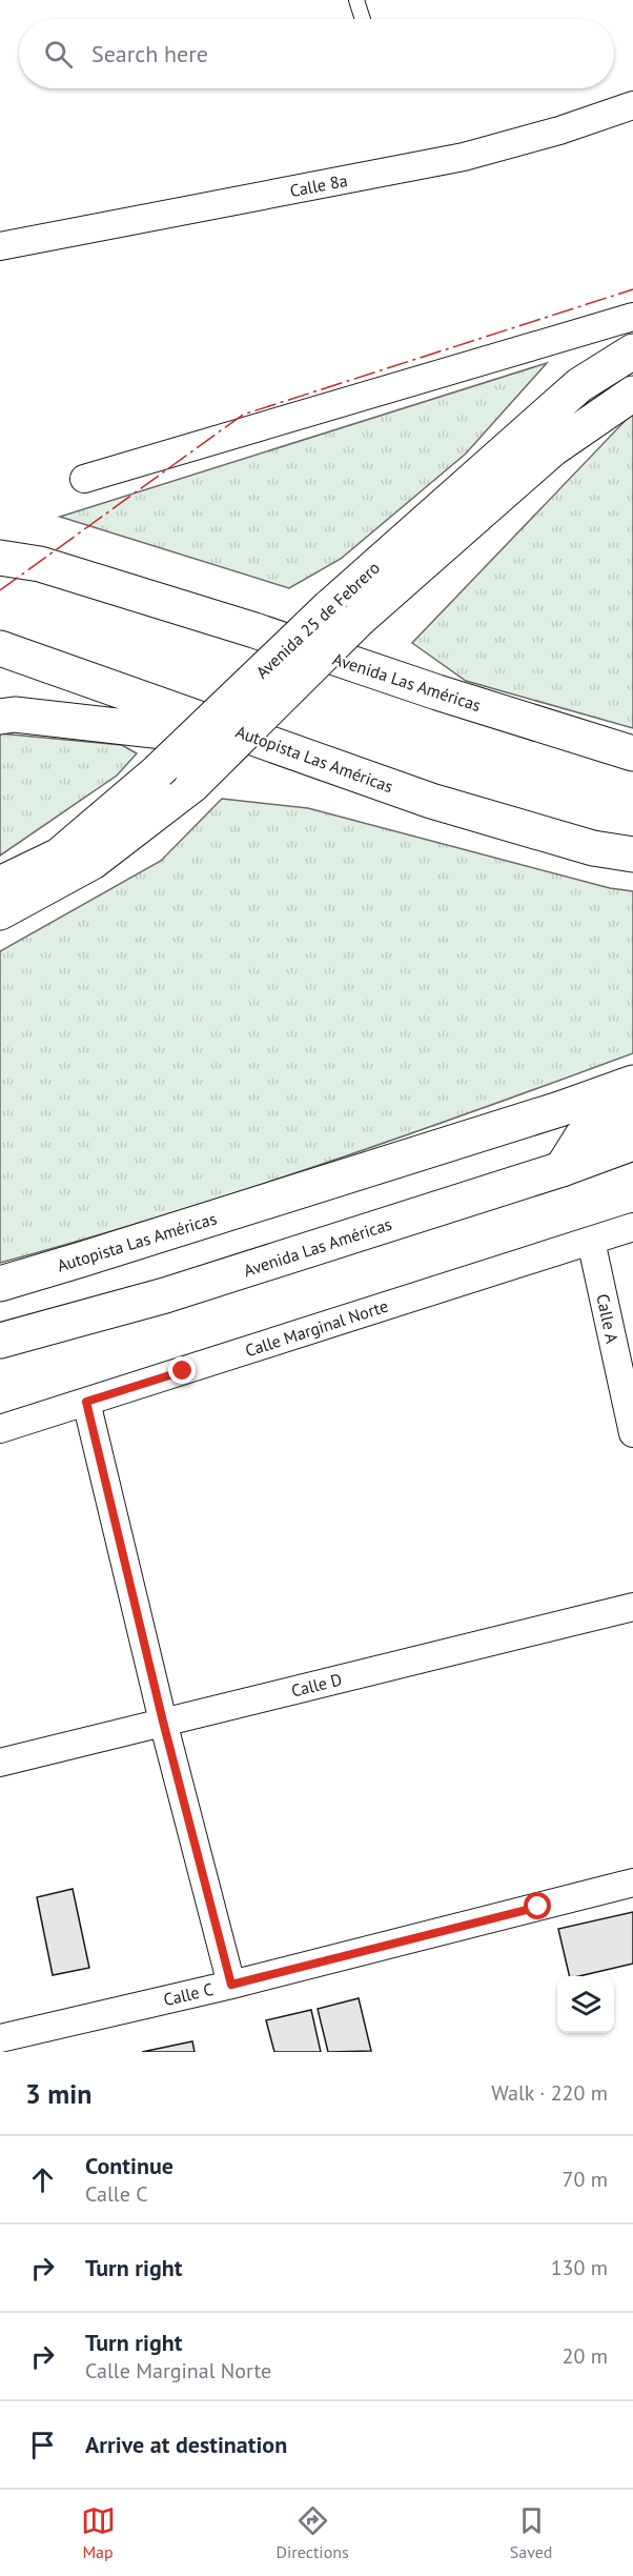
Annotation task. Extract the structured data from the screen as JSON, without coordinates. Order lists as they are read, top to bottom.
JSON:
{
  "streets": {
    "main road": ["Avenida 25 de Febrero", "Avenida Las Américas", "Autopista Las Américas"],
    "street": [
      "Calle 8a",
      "Calle A",
      "Calle Marginal Norte",
      "Calle D",
      "Calle C"
    ]
  },
  "crossings": [
    ["Calle A", "Calle Marginal Norte"]
  ],
  "page": {
    "search": "Search here",
    "heading": ["3 min", "Walk · 220 m"],
    "list": [
      ["Continue", "Calle C", "70 m"],
      ["Turn right", "130 m"],
      ["Turn right", "Calle Marginal Norte", "20 m"],
      "Arrive at destination"
    ],
    "nav": ["Map", "Directions", "Saved"]
  }
}
